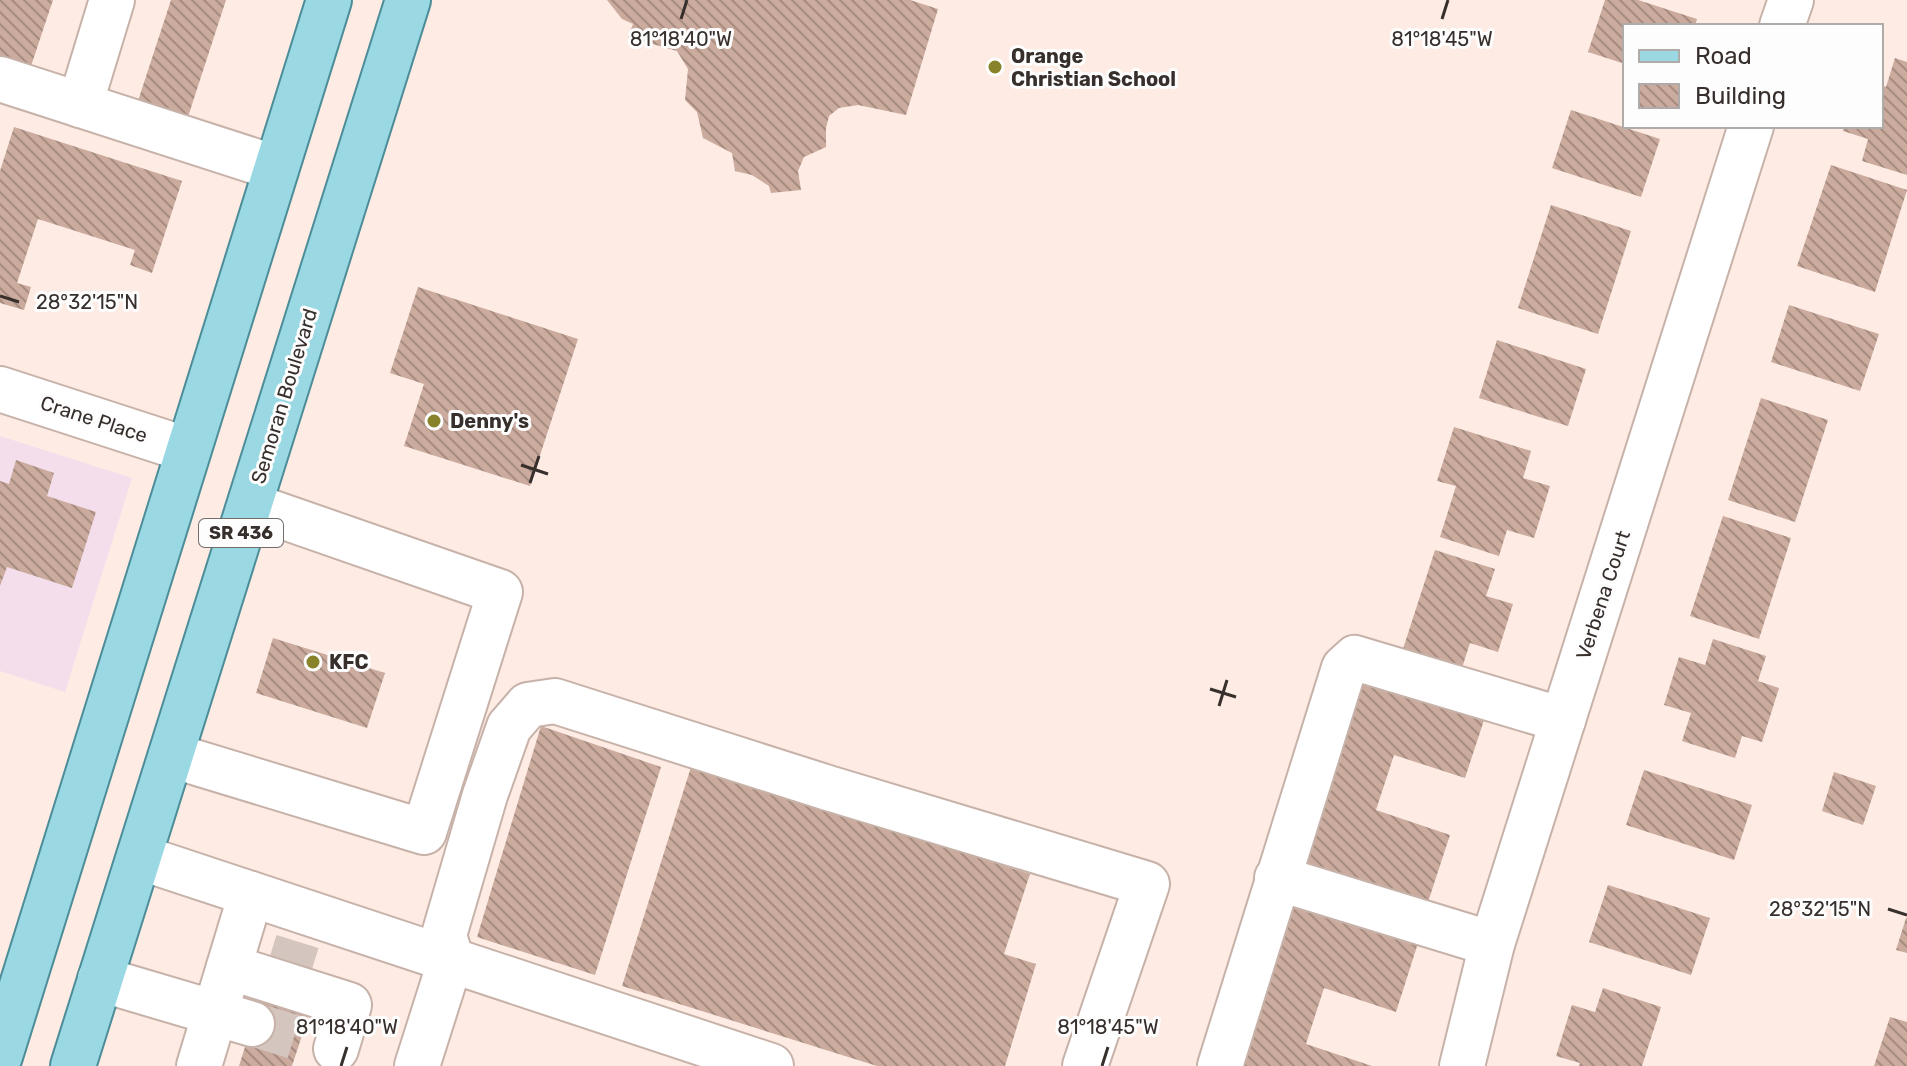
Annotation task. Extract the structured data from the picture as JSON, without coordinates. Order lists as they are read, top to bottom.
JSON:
{
  "streets": {
    "main road": ["Semoran Boulevard", "SR 436"],
    "street": ["Crane Place", "Verbena Court"]
  },
  "places": ["Orange Christian School", "Denny's", "KFC"],
  "legend": ["Road", "Building"],
  "coordinates": ["81°18'40\"W", "81°18'45\"W", "28°32'15\"N"]
}
